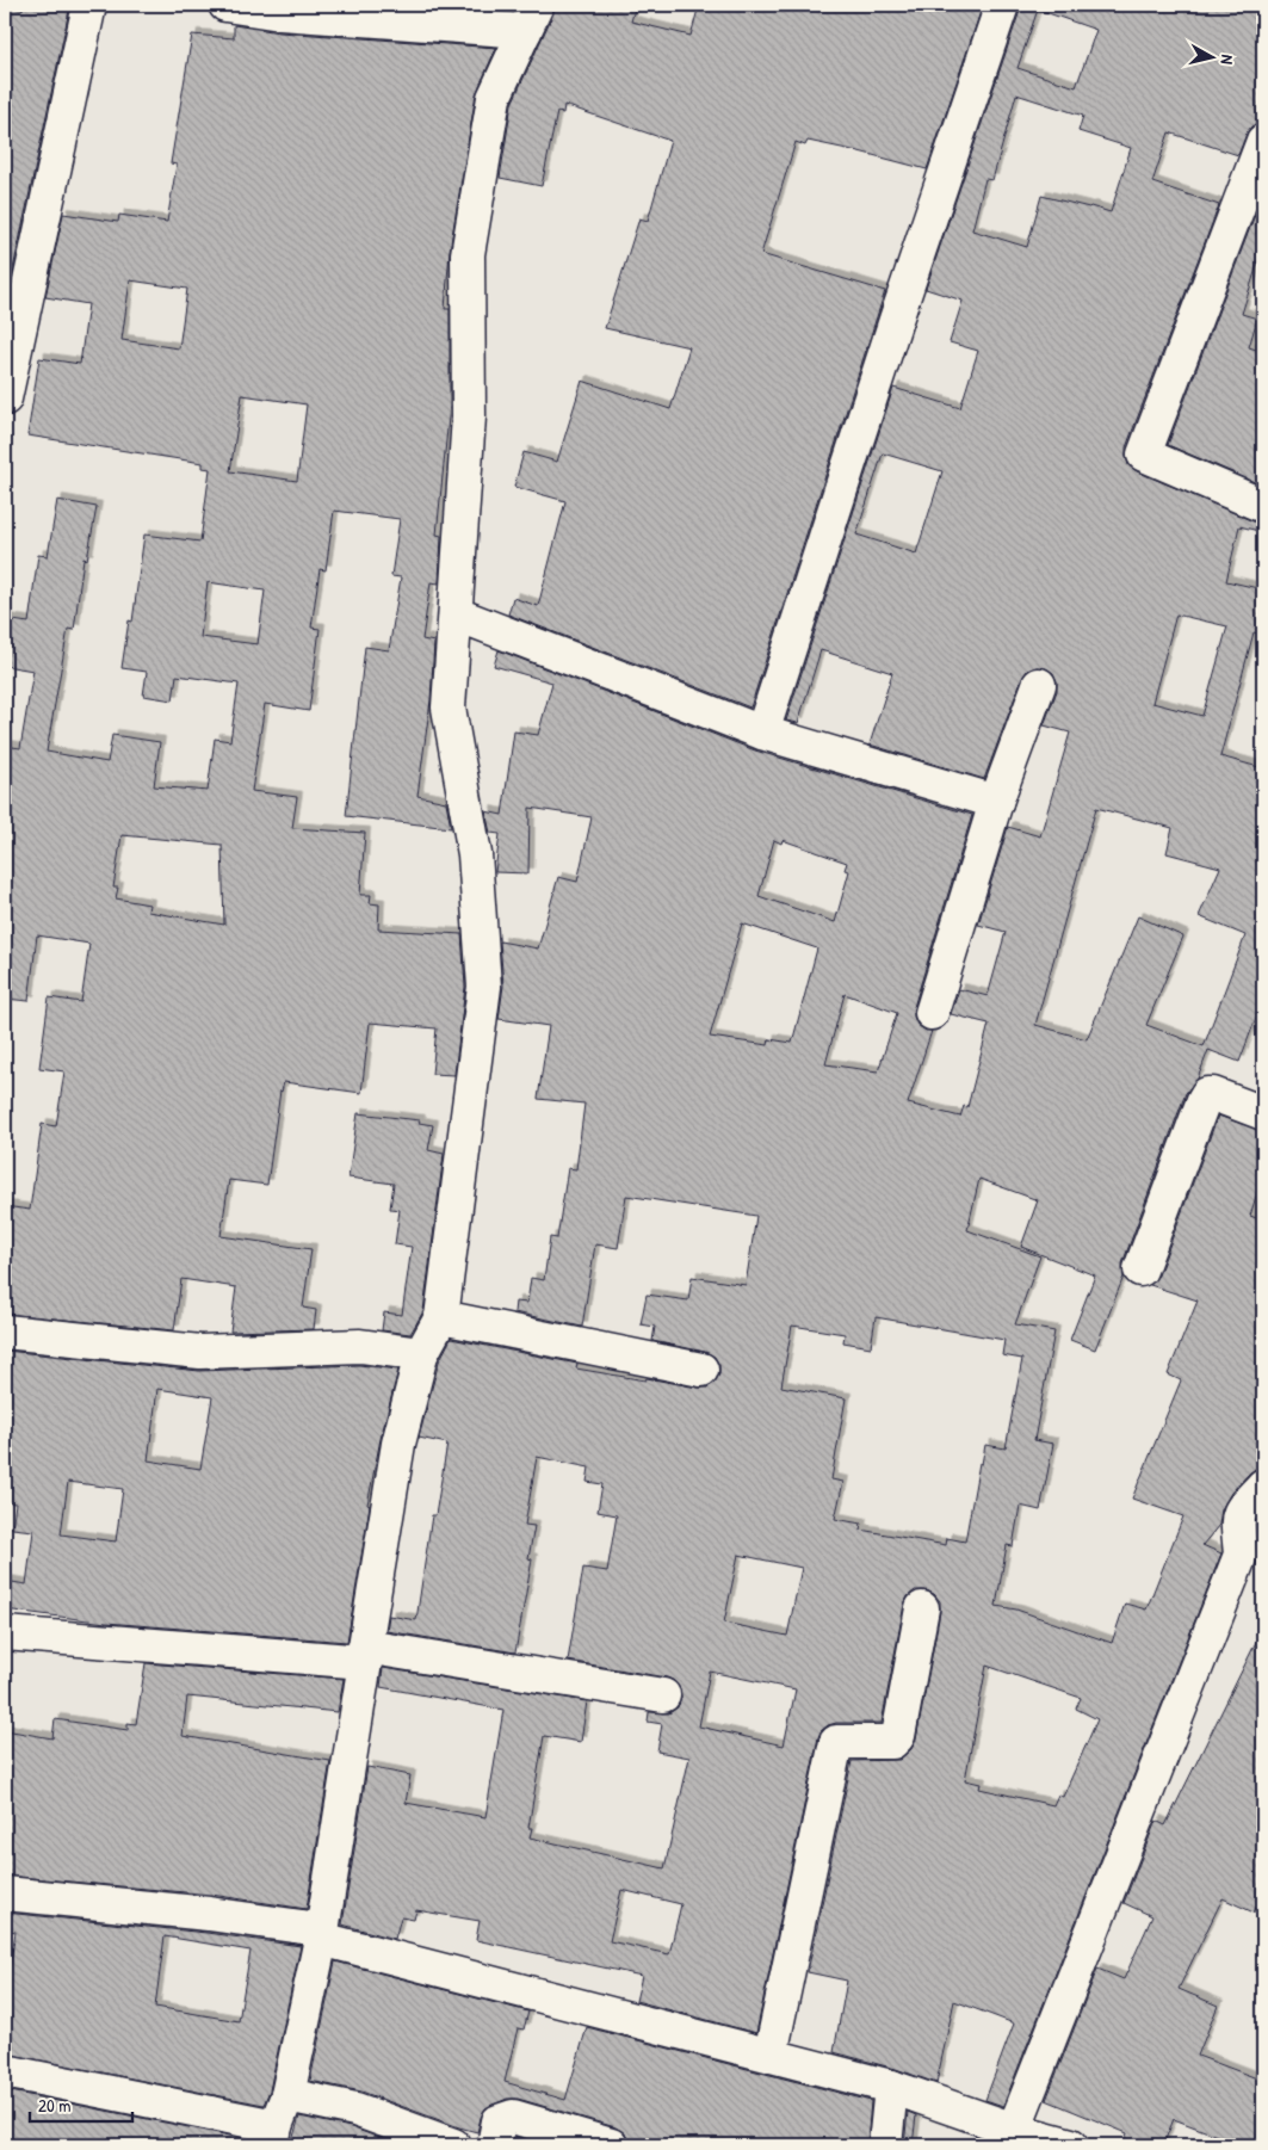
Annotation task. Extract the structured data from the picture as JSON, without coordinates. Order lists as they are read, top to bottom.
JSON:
{
  "scale_bar": "20 m",
  "north": "right"
}
